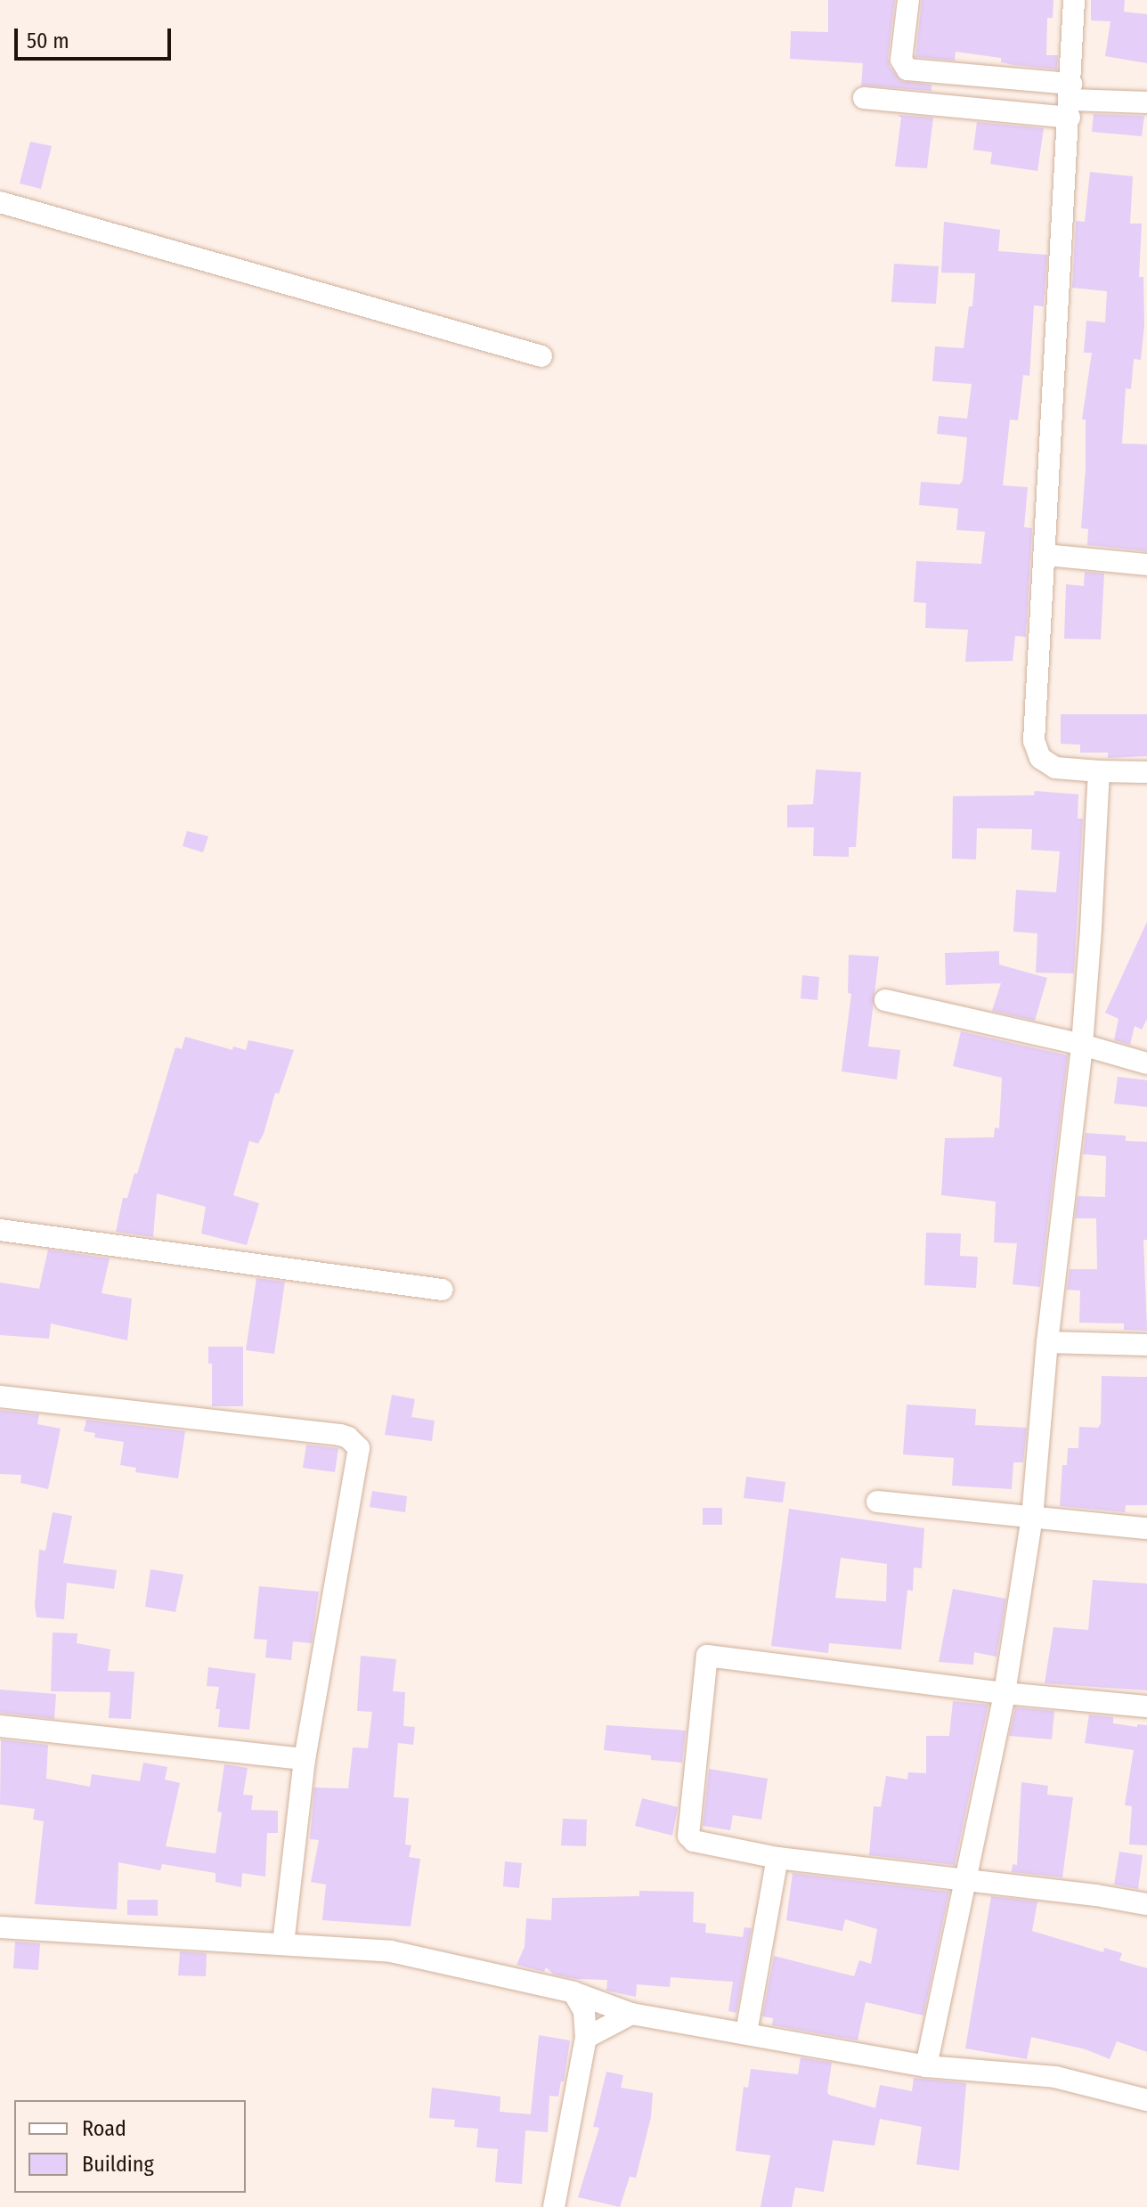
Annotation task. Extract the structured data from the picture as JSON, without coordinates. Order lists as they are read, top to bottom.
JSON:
{
  "legend": ["Road", "Building"],
  "scale_bar": "50 m"
}
